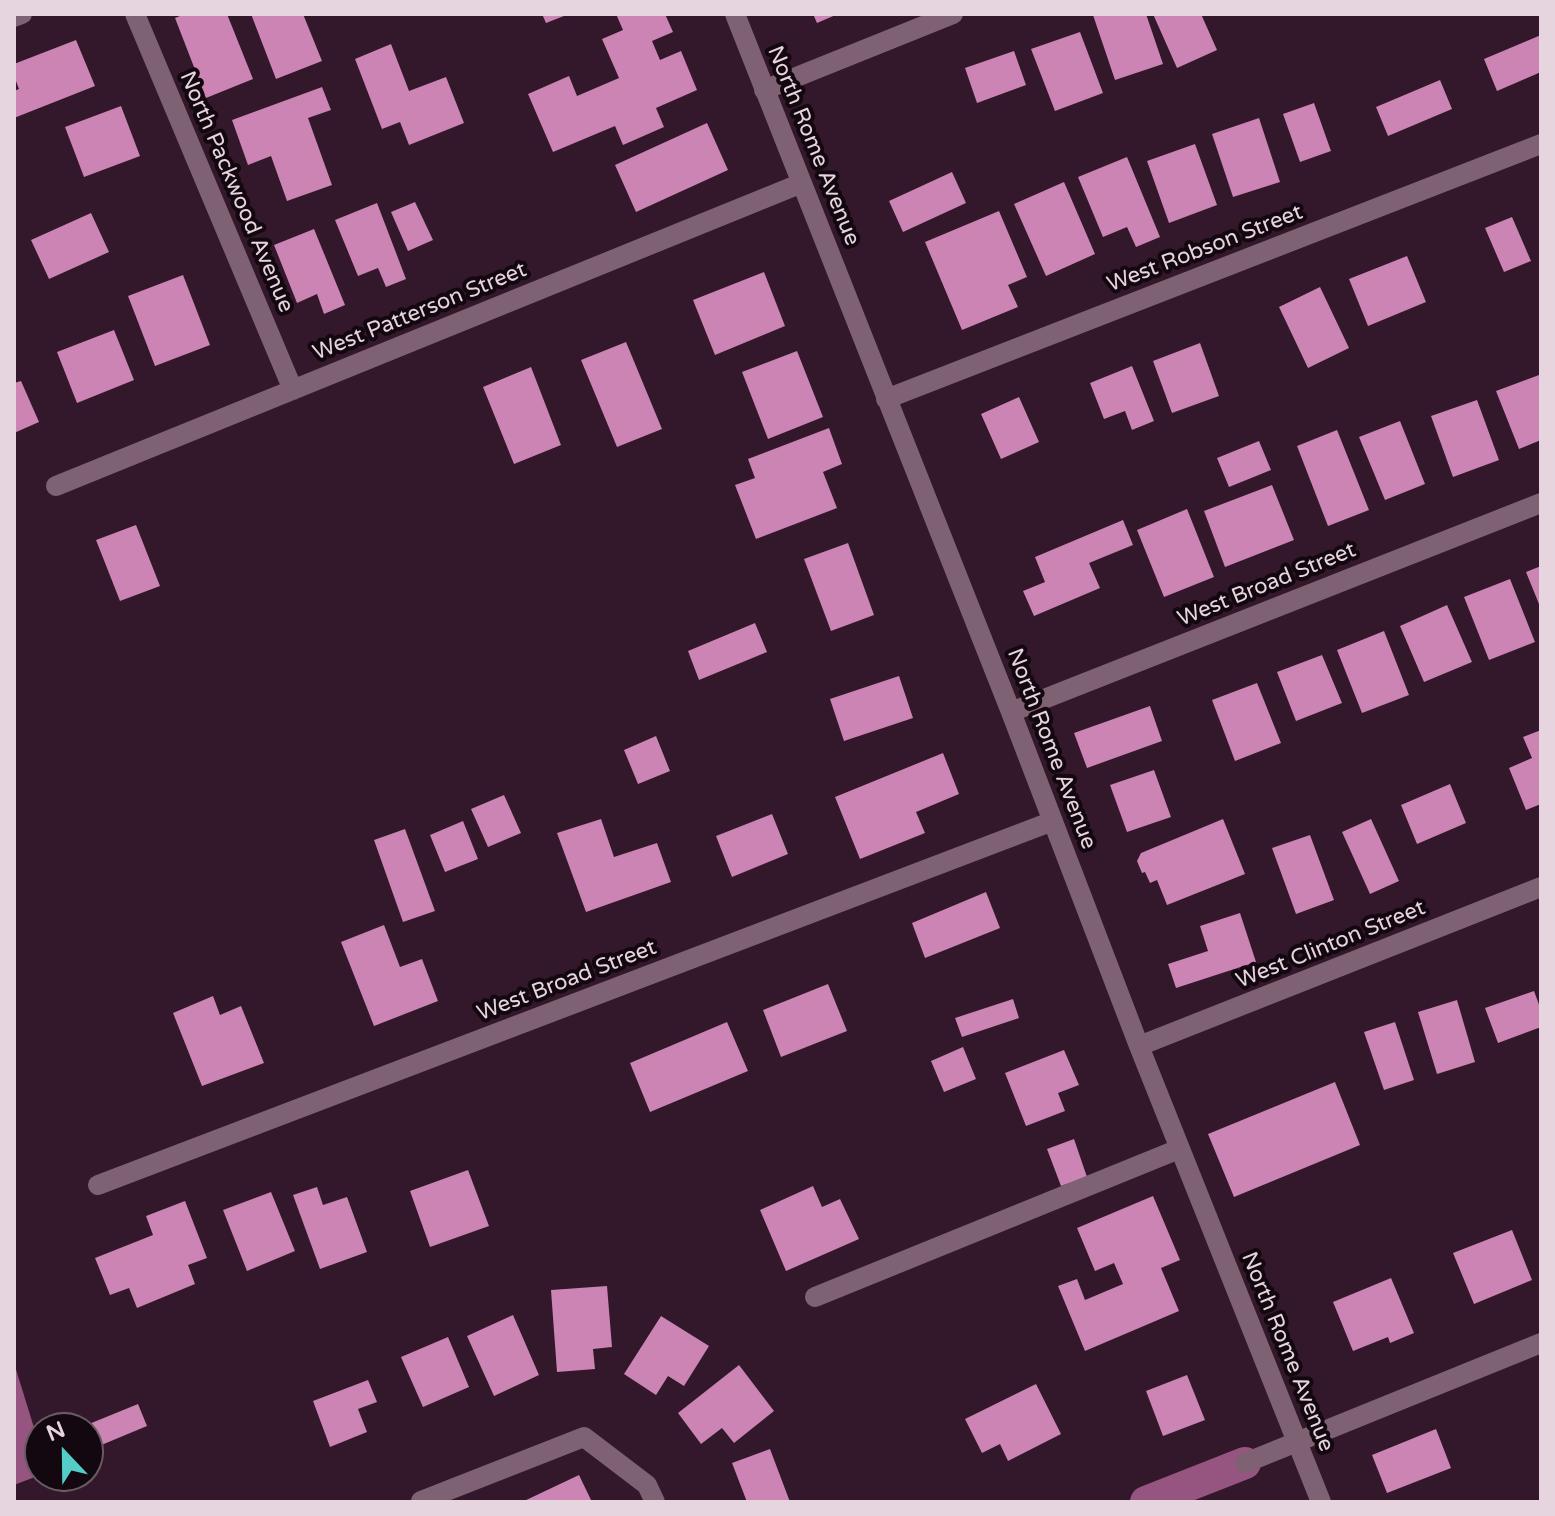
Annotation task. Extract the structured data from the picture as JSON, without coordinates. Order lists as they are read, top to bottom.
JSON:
{
  "streets": {
    "street": [
      "North Rome Avenue",
      "North Packwood Avenue",
      "West Robson Street",
      "West Patterson Street",
      "West Broad Street",
      "West Clinton Street"
    ]
  },
  "crossings": [
    ["North Rome Avenue", "West Robson Street"],
    ["North Rome Avenue", "West Patterson Street"],
    ["North Rome Avenue", "West Broad Street"],
    ["North Rome Avenue", "West Clinton Street"],
    ["North Packwood Avenue", "West Patterson Street"]
  ],
  "north": "top"
}
